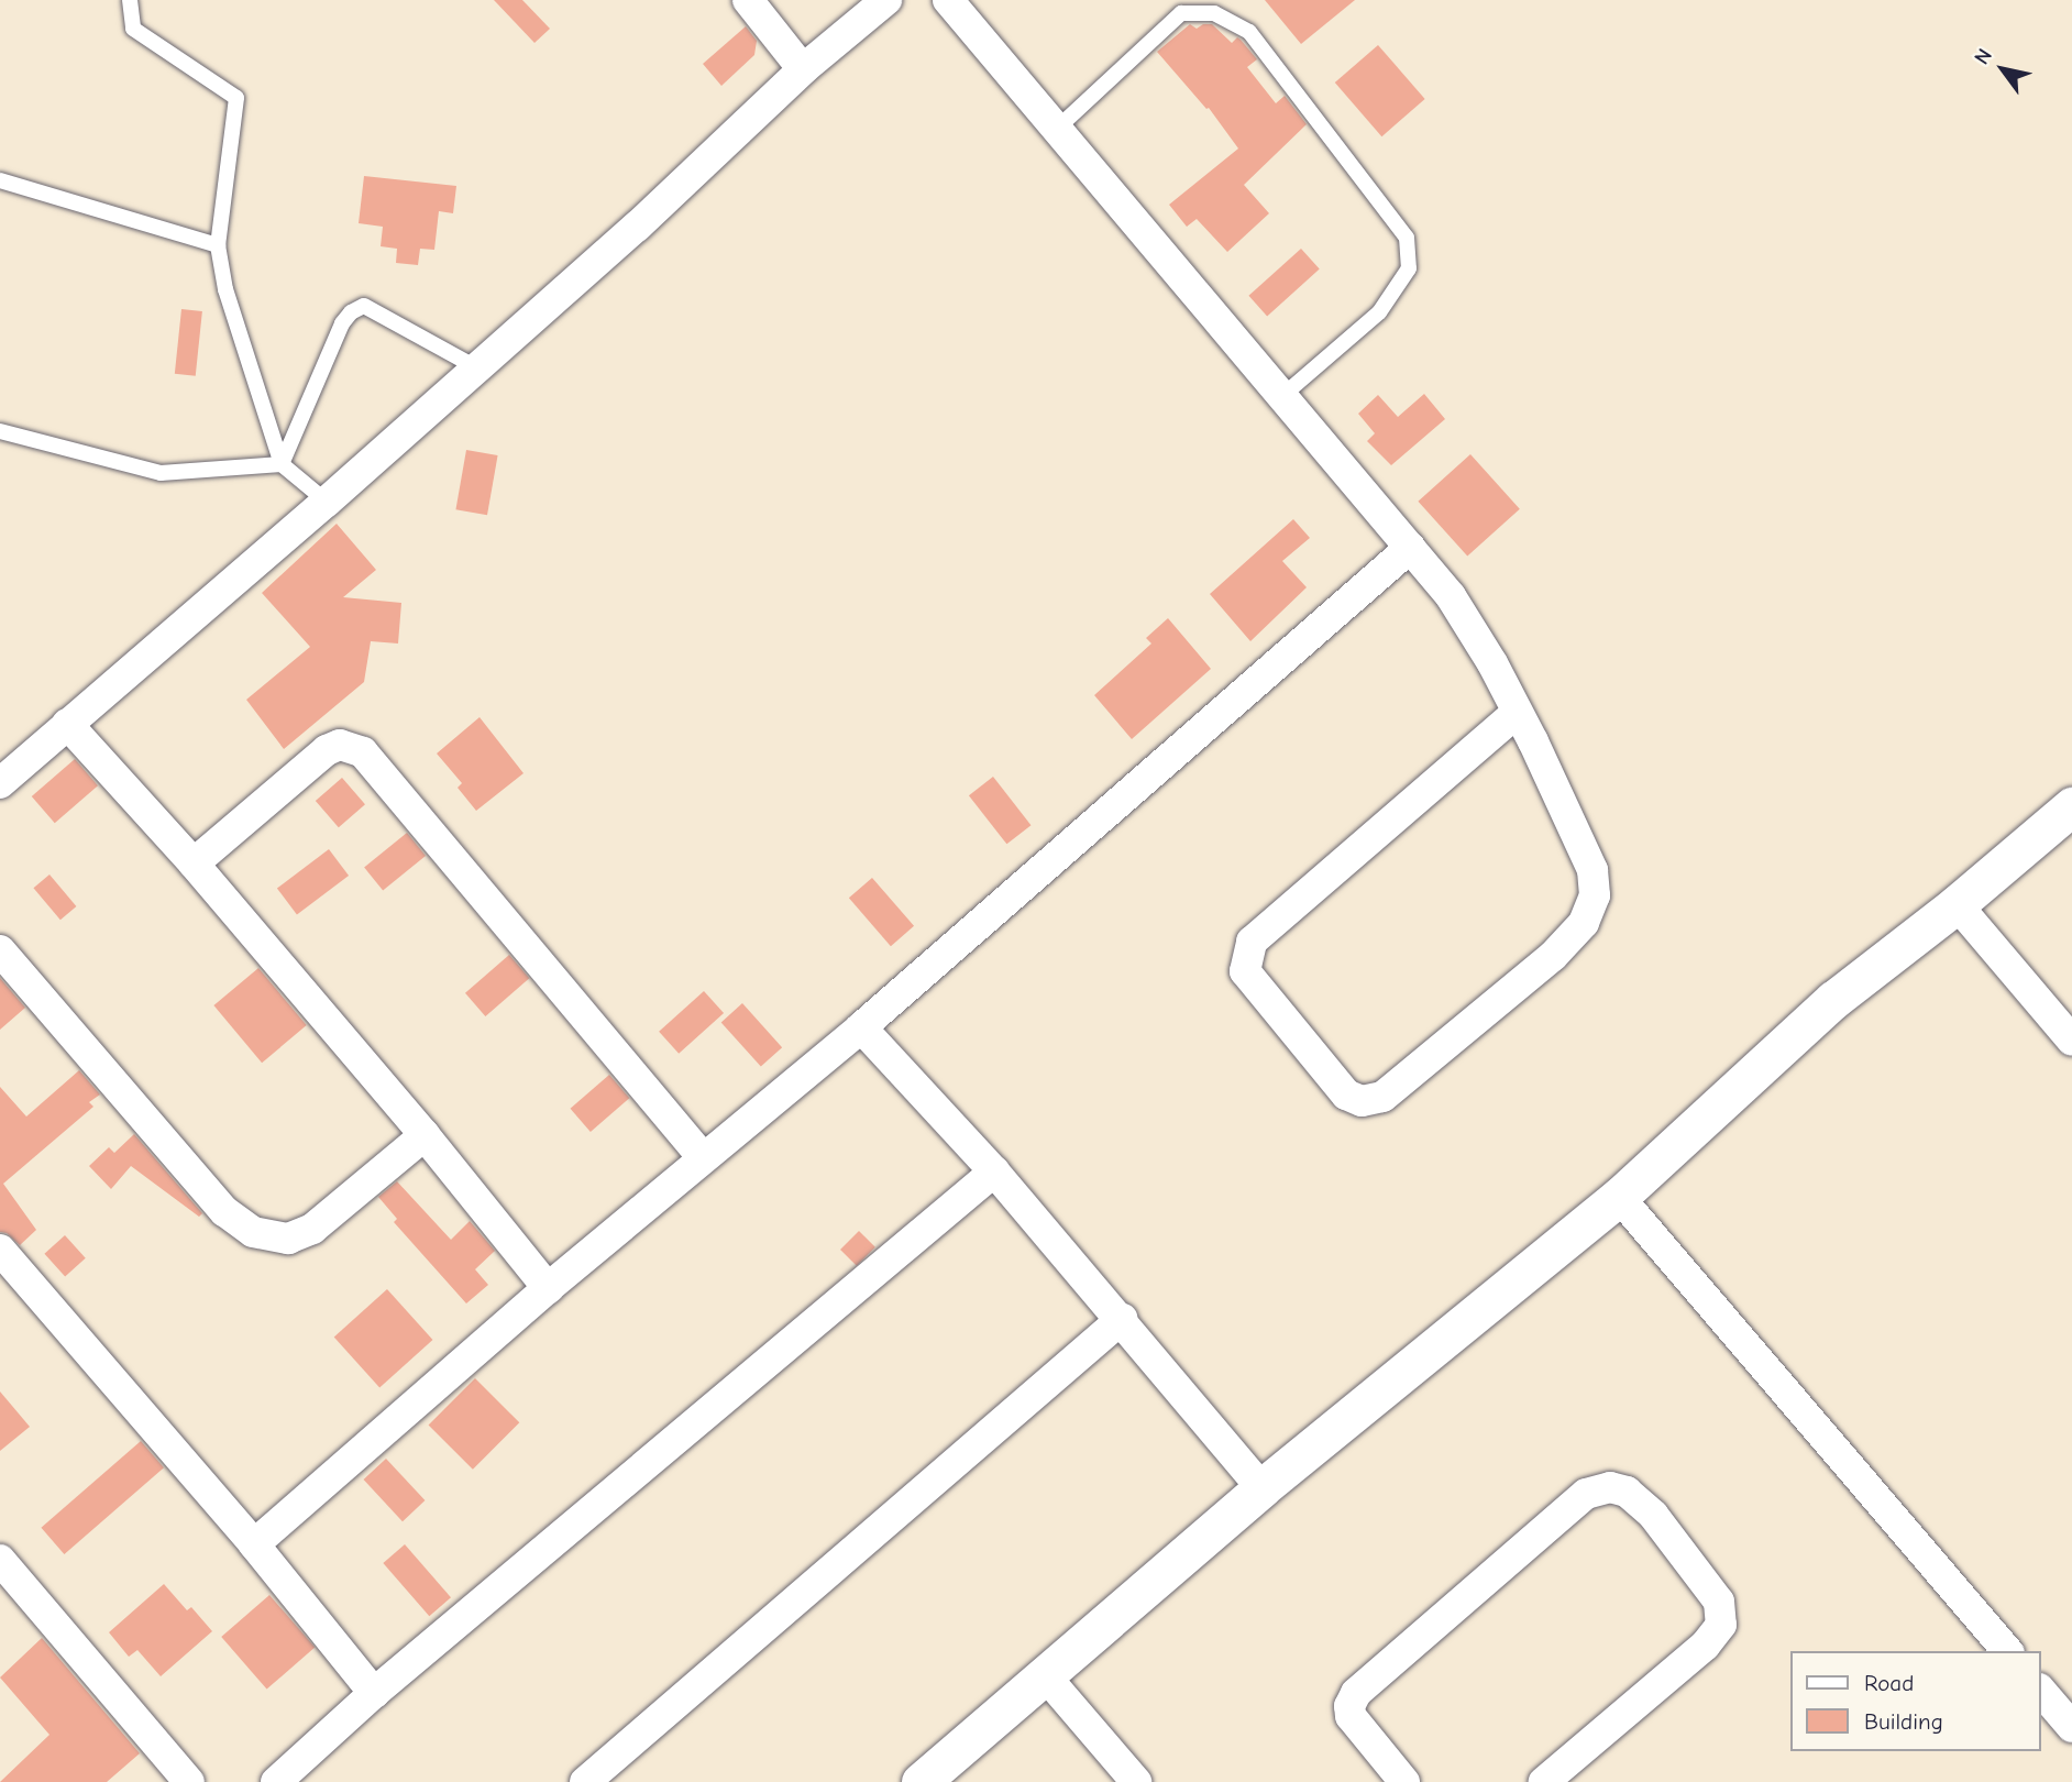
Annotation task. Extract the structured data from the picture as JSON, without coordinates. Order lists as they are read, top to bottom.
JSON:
{
  "legend": ["Road", "Building"],
  "north": "top left"
}
